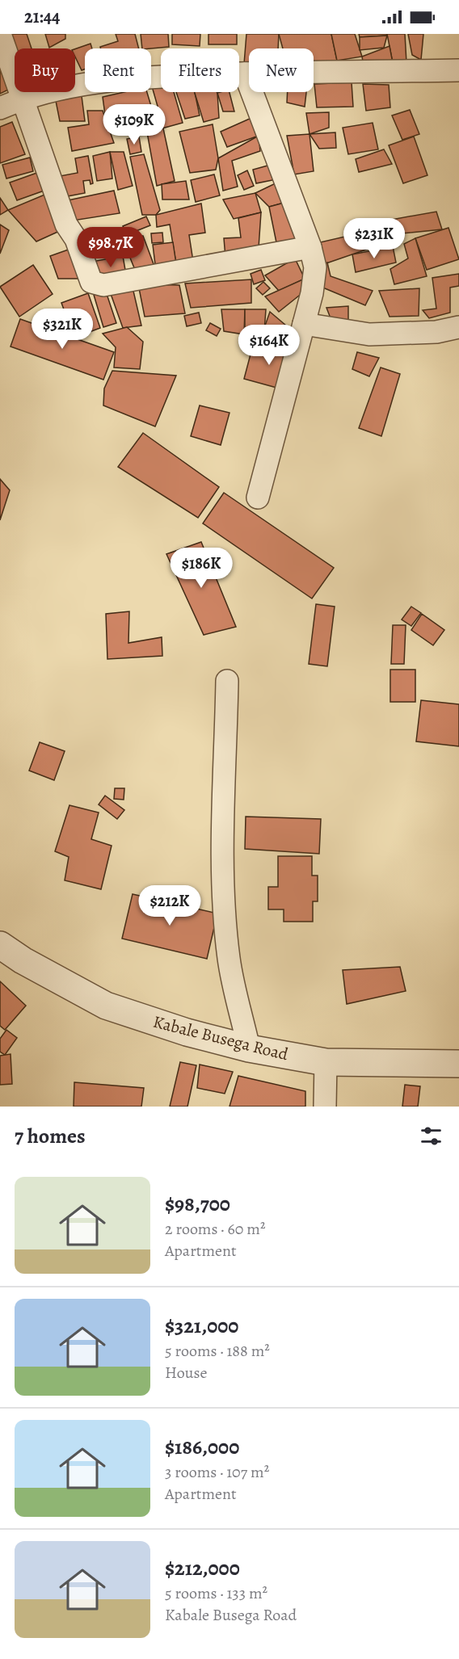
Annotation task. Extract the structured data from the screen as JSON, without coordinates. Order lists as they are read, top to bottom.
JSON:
{
  "streets": {
    "street": ["Kabale Busega Road"]
  },
  "page": {
    "status": "21:44",
    "chip": [
      "Buy",
      "Rent",
      "Filters",
      "New"
    ],
    "price": [
      "$109K",
      "$231K",
      "$98.7K",
      "$321K",
      "$164K",
      "$186K",
      "$212K"
    ],
    "heading": "7 homes",
    "list": [
      {
        "name": "$98,700",
        "note": "2 rooms · 60 m² · Apartment"
      },
      {
        "name": "$321,000",
        "note": "5 rooms · 188 m² · House"
      },
      {
        "name": "$186,000",
        "note": "3 rooms · 107 m² · Apartment"
      },
      {
        "name": "$212,000",
        "note": "5 rooms · 133 m² · Kabale Busega Road"
      }
    ]
  }
}
